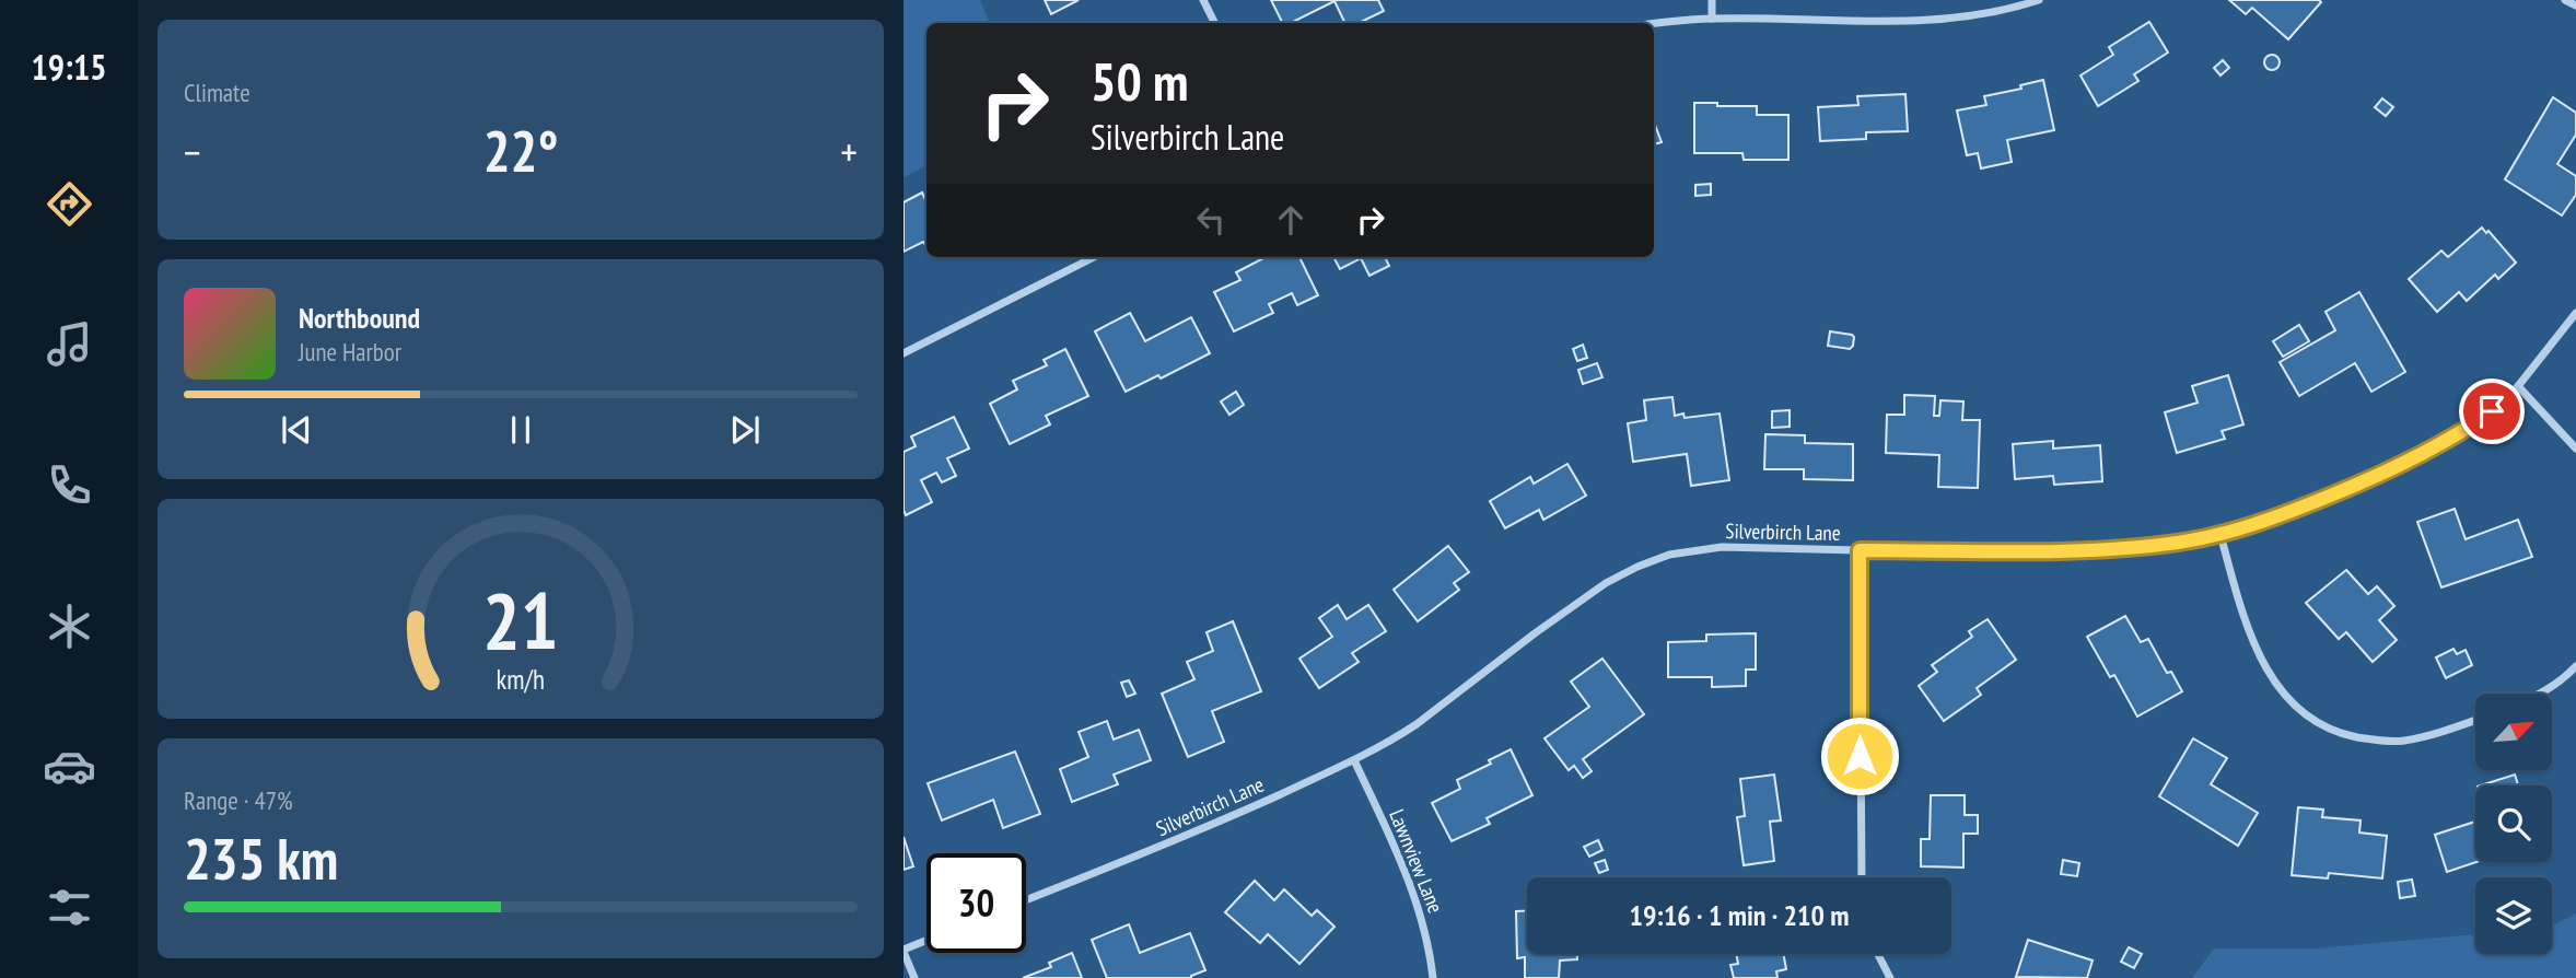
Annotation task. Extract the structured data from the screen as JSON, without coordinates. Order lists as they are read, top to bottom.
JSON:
{
  "streets": {
    "street": ["Silverbirch Lane", "Lawnview Lane"]
  },
  "crossings": [
    ["Silverbirch Lane", "Lawnview Lane"]
  ],
  "north": "top right",
  "page": {
    "tabs": "19:15",
    "tile": [
      "Climate",
      ["Range · 47%", "235 km"]
    ],
    "turn": ["50 m", "Silverbirch Lane"],
    "heat": ["−", "22°", "+"],
    "song": ["Northbound", "June Harbor"],
    "limit": "30",
    "trip": "19:16 · 1 min · 210 m",
    "gauge": ["21", "km/h"]
  }
}
